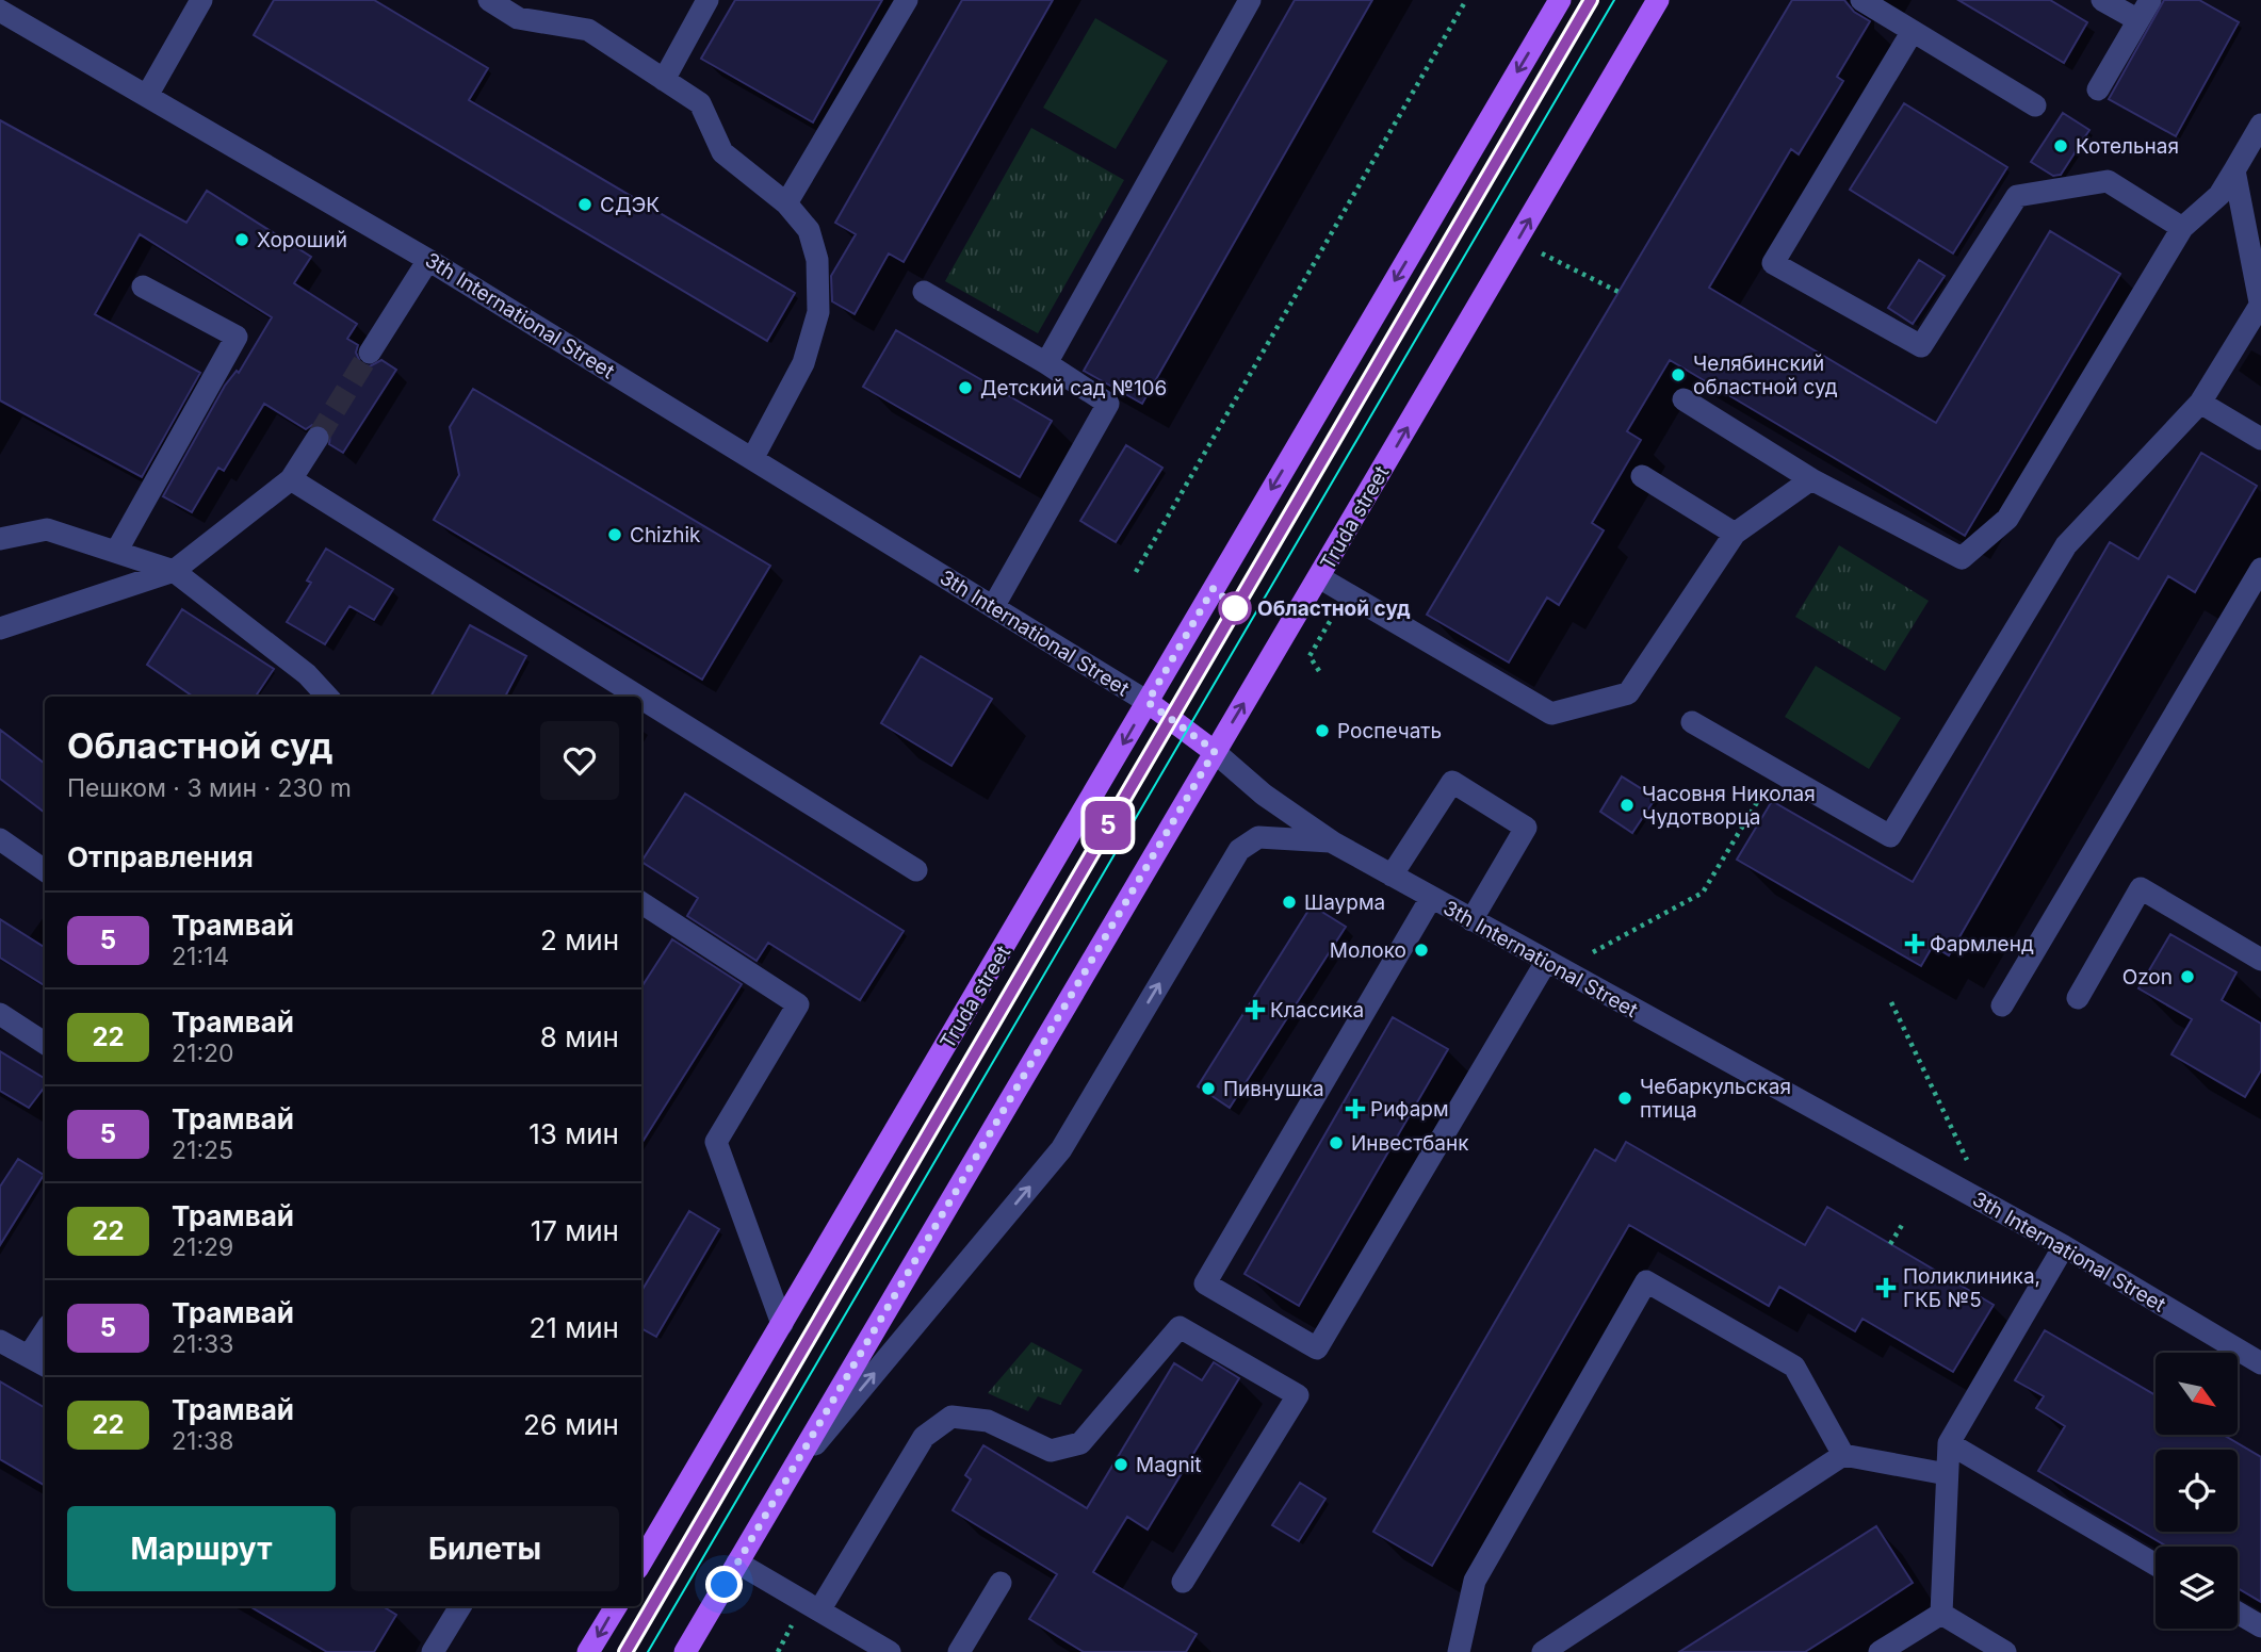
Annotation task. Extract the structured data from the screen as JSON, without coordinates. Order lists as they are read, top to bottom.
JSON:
{
  "streets": {
    "main road": ["3th International Street", "Truda street"]
  },
  "crossings": [
    ["3th International Street", "Truda street"]
  ],
  "places": {
    "other": [
      "Котельная",
      "СДЭК",
      "Хороший",
      "Челябинский областной суд",
      "Детский сад №106",
      "Chizhik",
      "Областной суд",
      "Роспечать",
      "Часовня Николая Чудотворца",
      "Шаурма",
      "Молоко",
      "Ozon",
      "Пивнушка",
      "Чебаркульская птица",
      "Инвестбанк",
      "Magnit"
    ],
    "health": [
      "Фармленд",
      "Классика",
      "Рифарм",
      "Поликлиника, ГКБ №5"
    ]
  },
  "lines": ["tram line 5"],
  "north": "bottom right",
  "page": {
    "on_map": "5",
    "heading": [
      ["Областной суд", "Пешком · 3 мин · 230 m"],
      "Отправления"
    ],
    "list": [
      {
        "mark": "5",
        "name": "Трамвай",
        "note": "21:14",
        "value": "2 мин"
      },
      {
        "mark": "22",
        "name": "Трамвай",
        "note": "21:20",
        "value": "8 мин"
      },
      {
        "mark": "5",
        "name": "Трамвай",
        "note": "21:25",
        "value": "13 мин"
      },
      {
        "mark": "22",
        "name": "Трамвай",
        "note": "21:29",
        "value": "17 мин"
      },
      {
        "mark": "5",
        "name": "Трамвай",
        "note": "21:33",
        "value": "21 мин"
      },
      {
        "mark": "22",
        "name": "Трамвай",
        "note": "21:38",
        "value": "26 мин"
      }
    ],
    "buttons": ["Маршрут", "Билеты"]
  }
}
